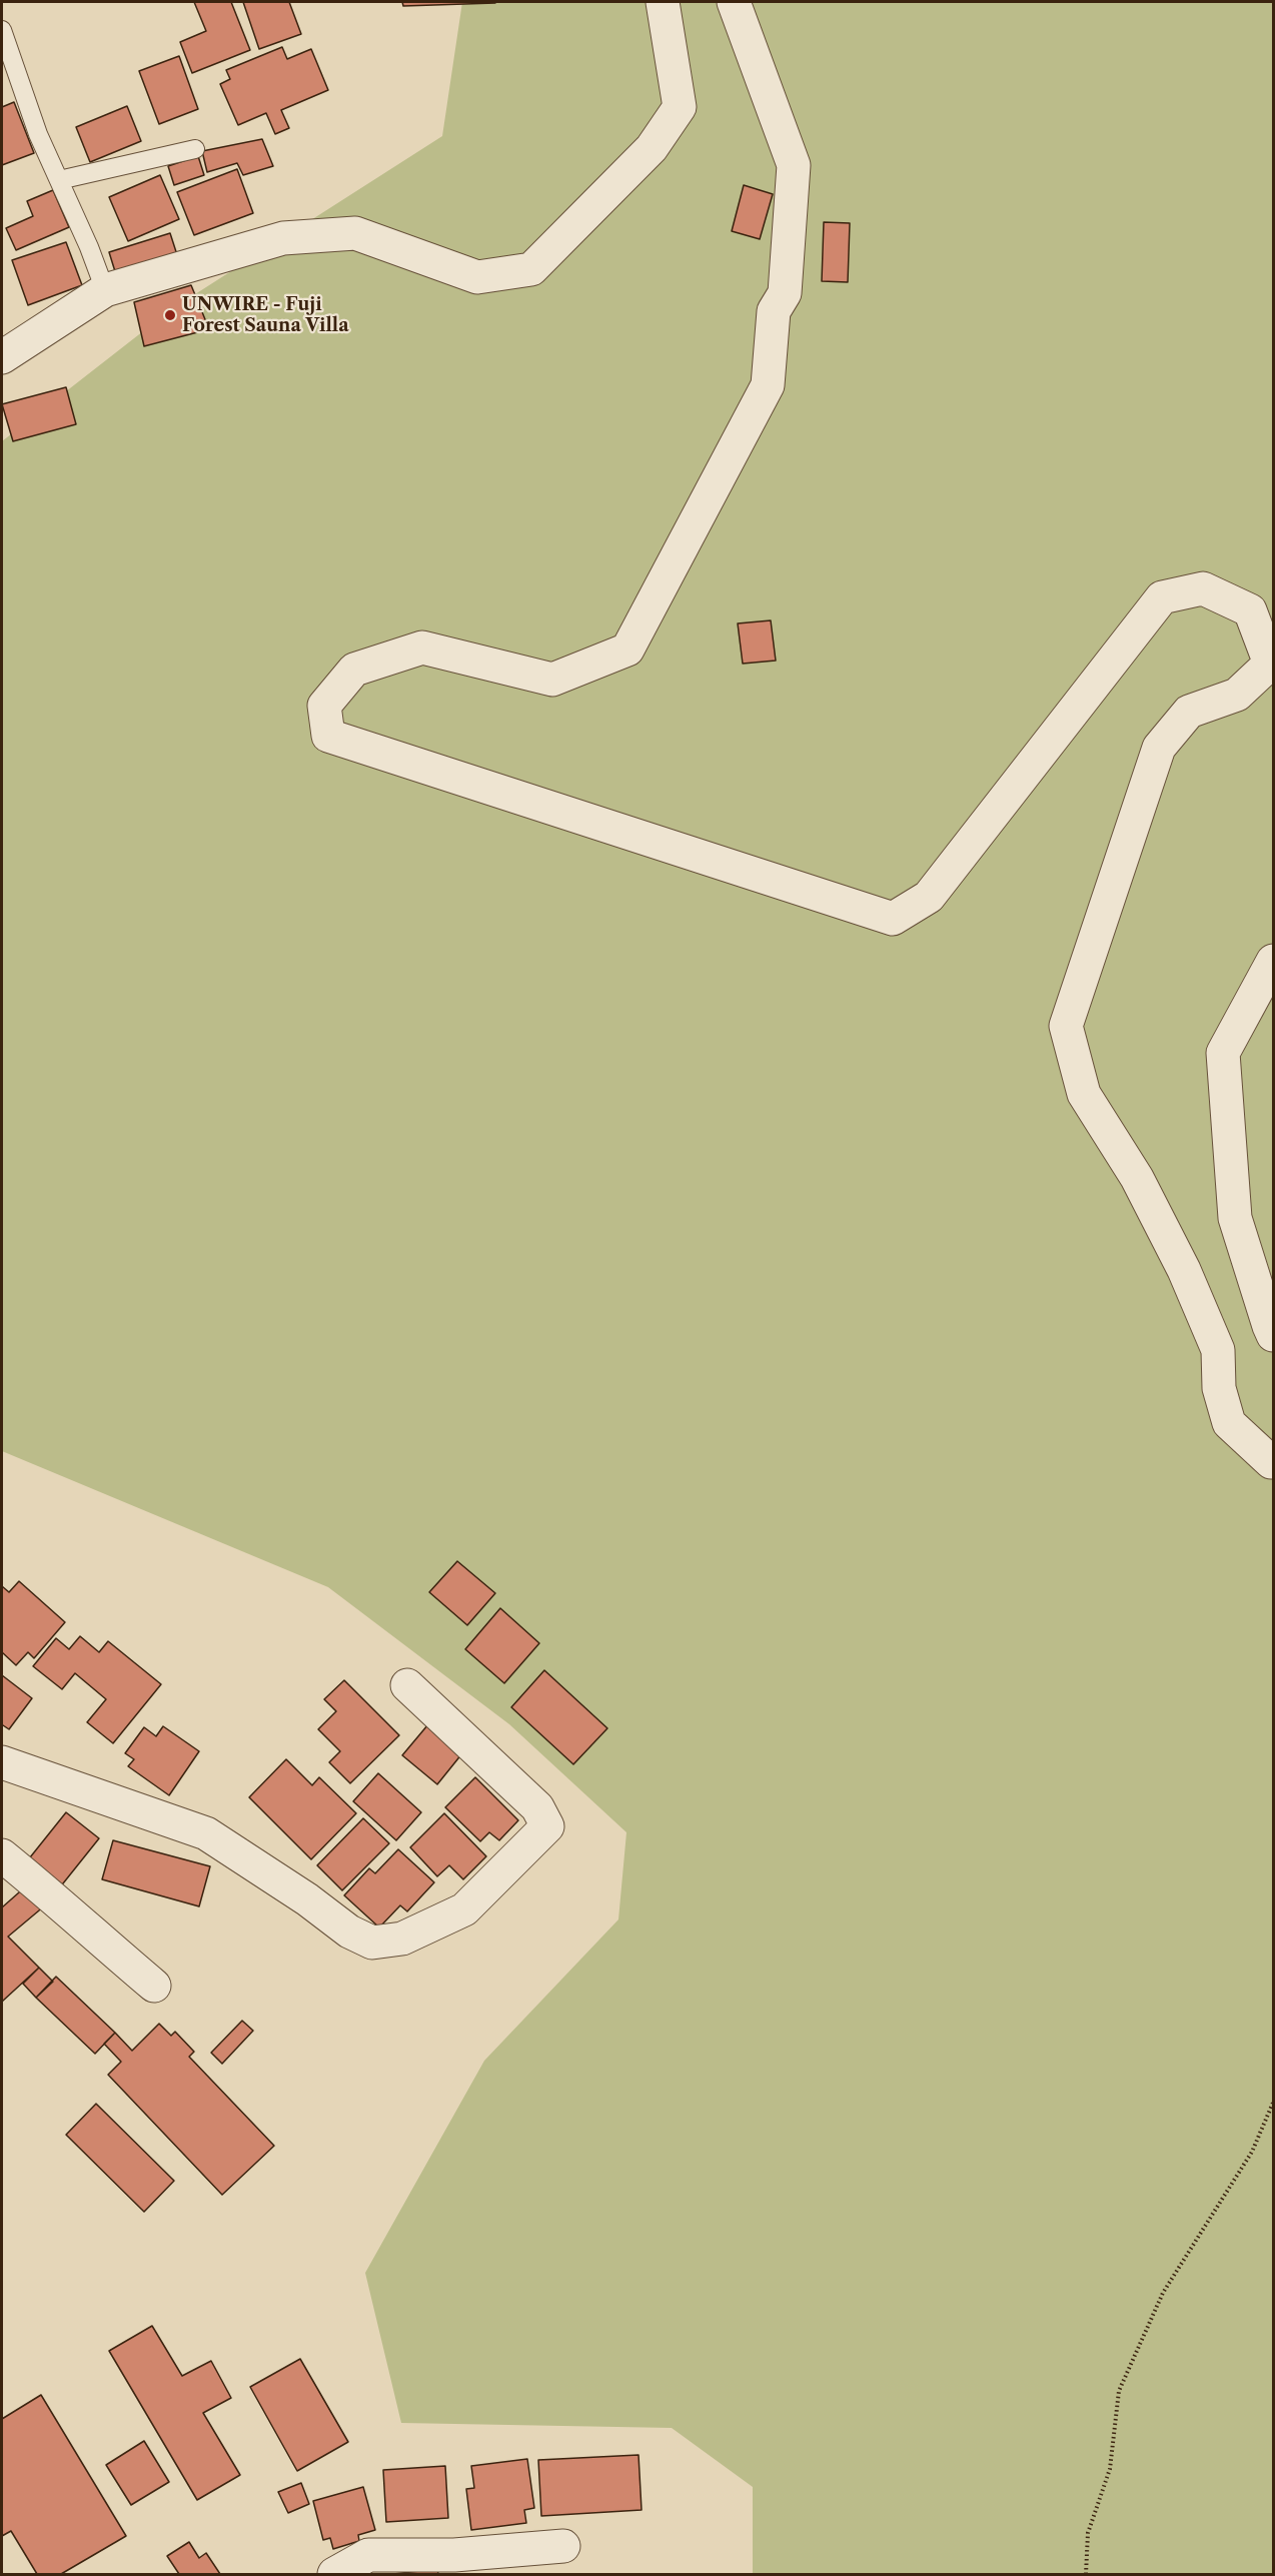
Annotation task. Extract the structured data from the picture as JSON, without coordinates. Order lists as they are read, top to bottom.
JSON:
{
  "places": ["UNWIRE - Fuji Forest Sauna Villa"]
}
